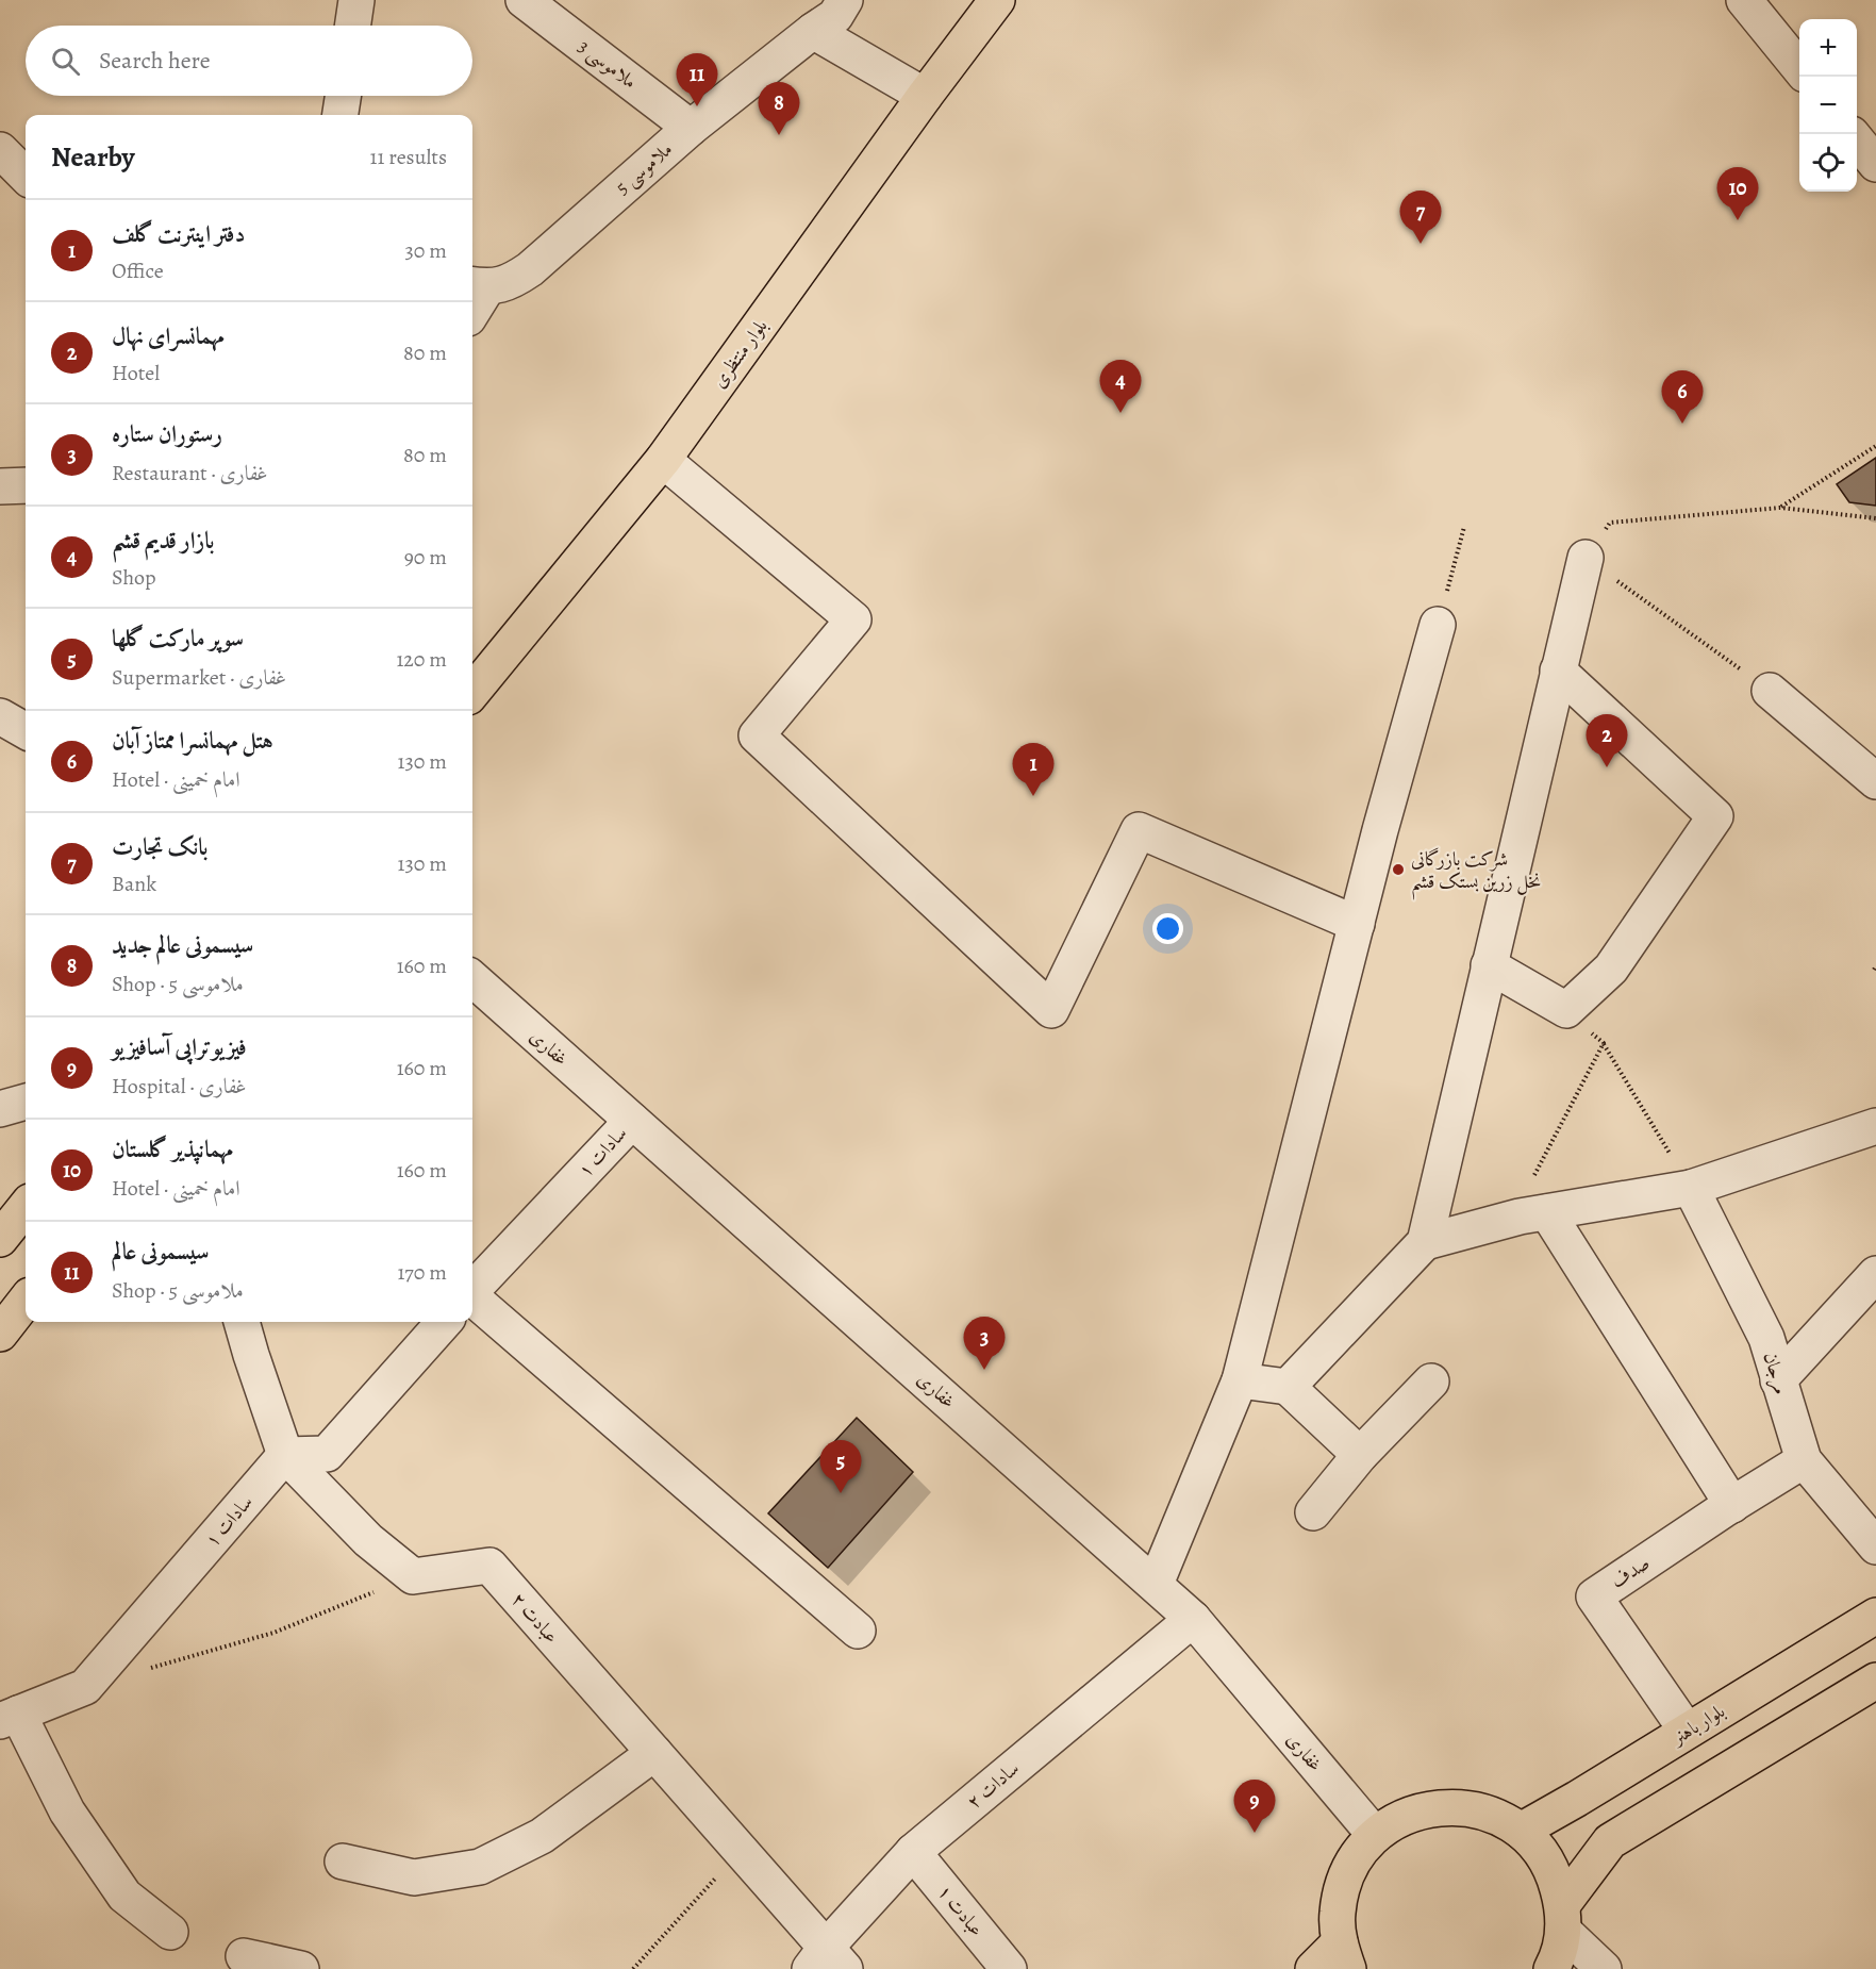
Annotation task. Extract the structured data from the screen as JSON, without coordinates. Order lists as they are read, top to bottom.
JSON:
{
  "streets": {
    "main road": ["بلوار منتظری", "بلوار باهنر"],
    "street": [
      "ملاموسی 3",
      "ملاموسی 5",
      "غفاری",
      "سادات ۱",
      "مرجان",
      "صدف",
      "عبادت ۲",
      "سادات ۲",
      "عبادت ۱"
    ]
  },
  "crossings": [
    ["ملاموسی 3", "ملاموسی 5"],
    ["غفاری", "سادات ۱"],
    ["غفاری", "سادات ۲"],
    ["مرجان", "صدف"],
    ["صدف", "بلوار باهنر"],
    ["عبادت ۲", "سادات ۲"],
    ["سادات ۲", "عبادت ۱"]
  ],
  "places": ["شرکت بازرگانی نخل زرین بستک قشم"],
  "page": {
    "map_buttons": ["+", "−"],
    "search": "Search here",
    "pins": [
      "11",
      "8",
      "10",
      "7",
      "4",
      "6",
      "2",
      "1",
      "3",
      "5",
      "9"
    ],
    "heading": ["Nearby", "11 results"],
    "list": [
      {
        "mark": "1",
        "name": "دفتر اینترنت گلف",
        "note": "Office",
        "value": "30 m"
      },
      {
        "mark": "2",
        "name": "مهمانسرای نهال",
        "note": "Hotel",
        "value": "80 m"
      },
      {
        "mark": "3",
        "name": "رستوران ستاره",
        "note": "Restaurant · غفاری",
        "value": "80 m"
      },
      {
        "mark": "4",
        "name": "بازار قدیم قشم",
        "note": "Shop",
        "value": "90 m"
      },
      {
        "mark": "5",
        "name": "سوپر مارکت گلها",
        "note": "Supermarket · غفاری",
        "value": "120 m"
      },
      {
        "mark": "6",
        "name": "هتل مهمانسرا ممتاز آبان",
        "note": "Hotel · امام خمینی",
        "value": "130 m"
      },
      {
        "mark": "7",
        "name": "بانک تجارت",
        "note": "Bank",
        "value": "130 m"
      },
      {
        "mark": "8",
        "name": "سیسمونی عالم جدید",
        "note": "Shop · ملاموسی 5",
        "value": "160 m"
      },
      {
        "mark": "9",
        "name": "فیزیوتراپی آسافیزیو",
        "note": "Hospital · غفاری",
        "value": "160 m"
      },
      {
        "mark": "10",
        "name": "مهمانپذیر گلستان",
        "note": "Hotel · امام خمینی",
        "value": "160 m"
      },
      {
        "mark": "11",
        "name": "سیسمونی عالم",
        "note": "Shop · ملاموسی 5",
        "value": "170 m"
      }
    ]
  }
}
